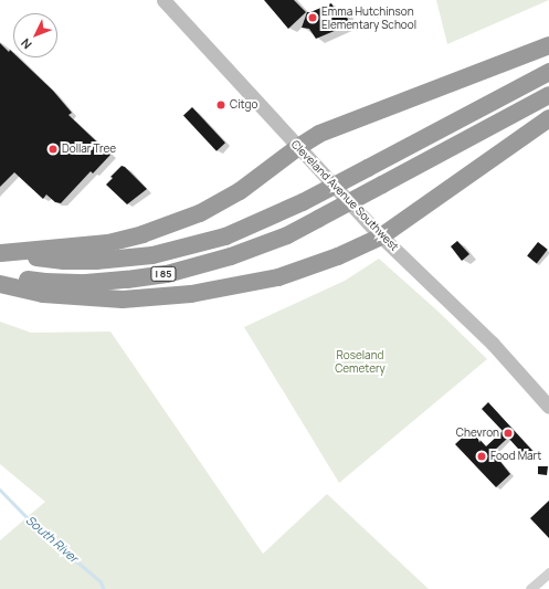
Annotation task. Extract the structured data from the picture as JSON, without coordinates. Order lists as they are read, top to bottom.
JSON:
{
  "streets": {
    "highway": ["I 85"],
    "main road": ["Cleveland Avenue Southwest"]
  },
  "water": ["South River"],
  "parks": ["Roseland Cemetery"],
  "places": [
    "Emma Hutchinson Elementary School",
    "Citgo",
    "Dollar Tree",
    "Chevron",
    "Food Mart"
  ],
  "north": "bottom left"
}
